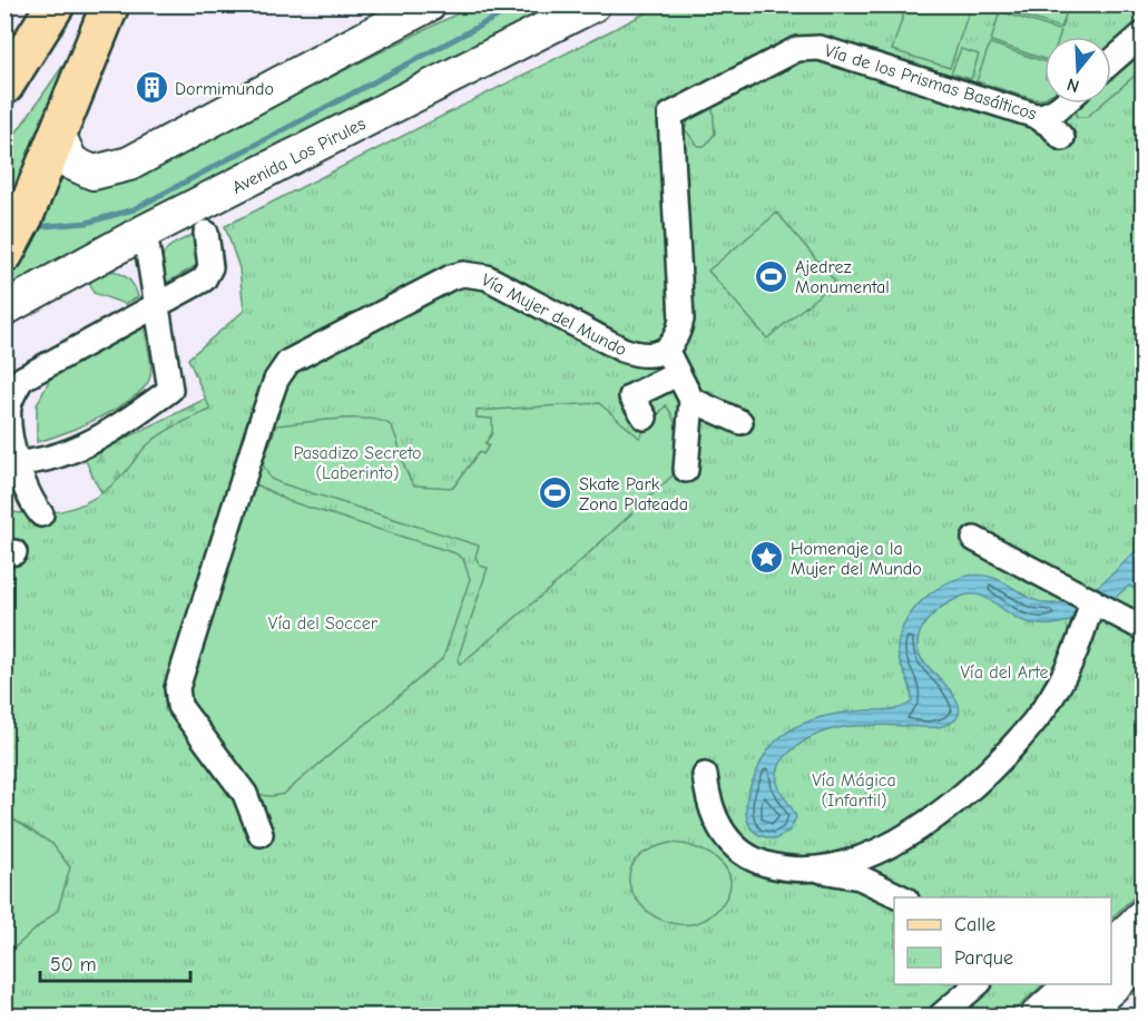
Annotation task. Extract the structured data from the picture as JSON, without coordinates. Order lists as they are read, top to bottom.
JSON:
{
  "streets": {
    "street": ["Vía de los Prismas Basálticos", "Avenida Los Pirules", "Vía Mujer del Mundo"]
  },
  "crossings": [
    ["Vía de los Prismas Basálticos", "Vía Mujer del Mundo"]
  ],
  "parks": [
    "Pasadizo Secreto (Laberinto)",
    "Vía del Soccer",
    "Vía del Arte",
    "Vía Mágica (Infantil)"
  ],
  "places": {
    "building": ["Dormimundo"],
    "sports": ["Ajedrez Monumental", "Skate Park Zona Plateada"],
    "place": ["Homenaje a la Mujer del Mundo"]
  },
  "legend": ["Calle", "Parque"],
  "scale_bar": "50 m",
  "north": "bottom"
}
